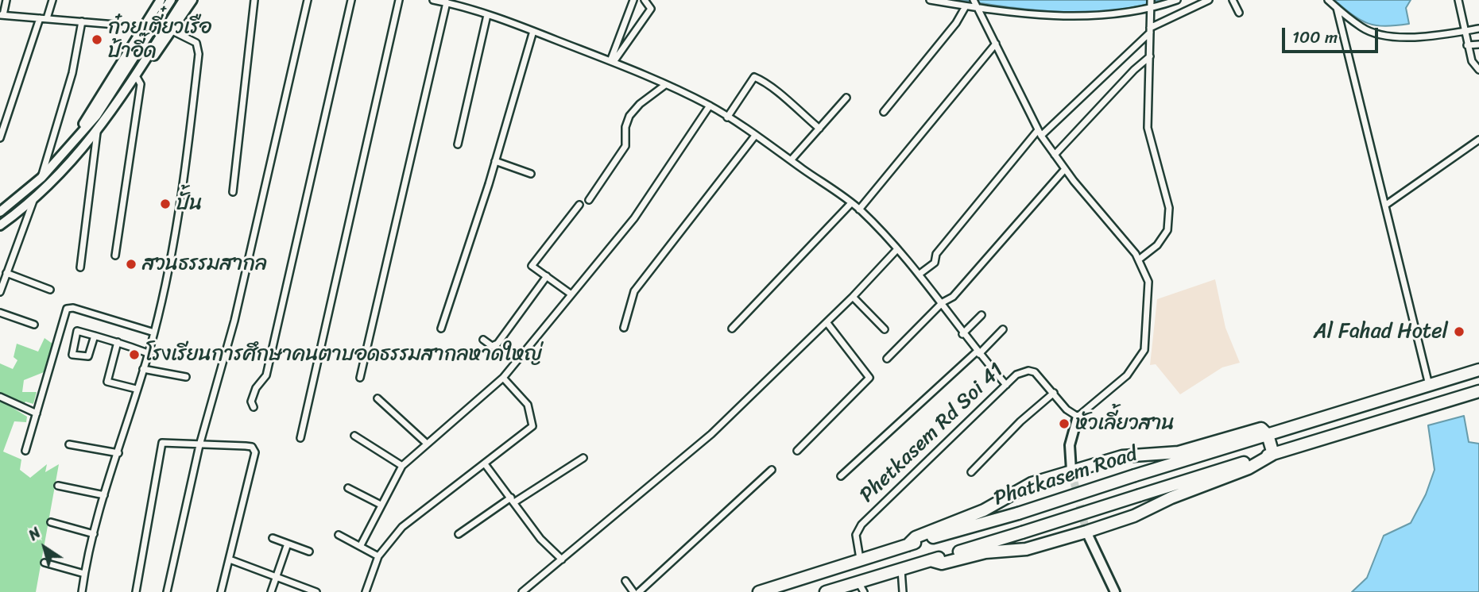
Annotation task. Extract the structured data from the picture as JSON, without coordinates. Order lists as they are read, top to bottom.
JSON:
{
  "streets": {
    "highway": ["Phatkasem Road"],
    "street": ["Phetkasem Rd Soi 41"]
  },
  "crossings": [
    ["Phetkasem Rd Soi 41", "Phatkasem Road"]
  ],
  "places": [
    "ก๋วยเตี๋ยวเรือ ป้าอี๊ด",
    "ปั้น",
    "สวนธรรมสากล",
    "Al Fahad Hotel",
    "โรงเรียนการศึกษาคนตาบอดธรรมสากลหาดใหญ่",
    "หัวเลี้ยวสาน"
  ],
  "scale_bar": "100 m",
  "north": "top left"
}
